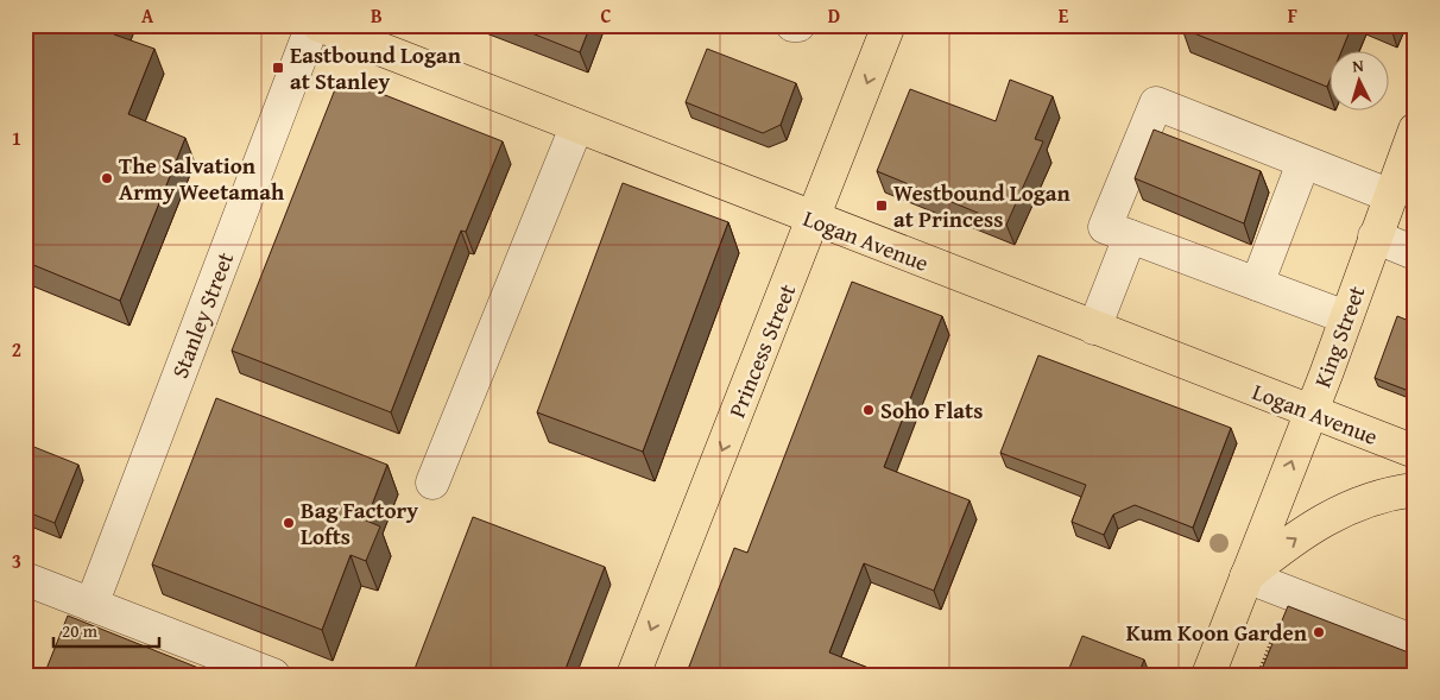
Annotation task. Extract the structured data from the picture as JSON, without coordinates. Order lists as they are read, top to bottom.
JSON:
{
  "streets": {
    "main road": ["Logan Avenue", "King Street", "Princess Street"],
    "street": ["Stanley Street"]
  },
  "crossings": [
    ["Logan Avenue", "King Street"],
    ["Logan Avenue", "Princess Street"]
  ],
  "one_way": ["Princess Street"],
  "places": {
    "transit": ["Eastbound Logan at Stanley", "Westbound Logan at Princess"],
    "other": [
      "The Salvation Army Weetamah",
      "Soho Flats",
      "Bag Factory Lofts",
      "Kum Koon Garden"
    ]
  },
  "scale_bar": "20 m",
  "north": "top",
  "grid": {
    "columns": [
      "A",
      "B",
      "C",
      "D",
      "E",
      "F"
    ],
    "rows": ["1", "2", "3"]
  }
}
